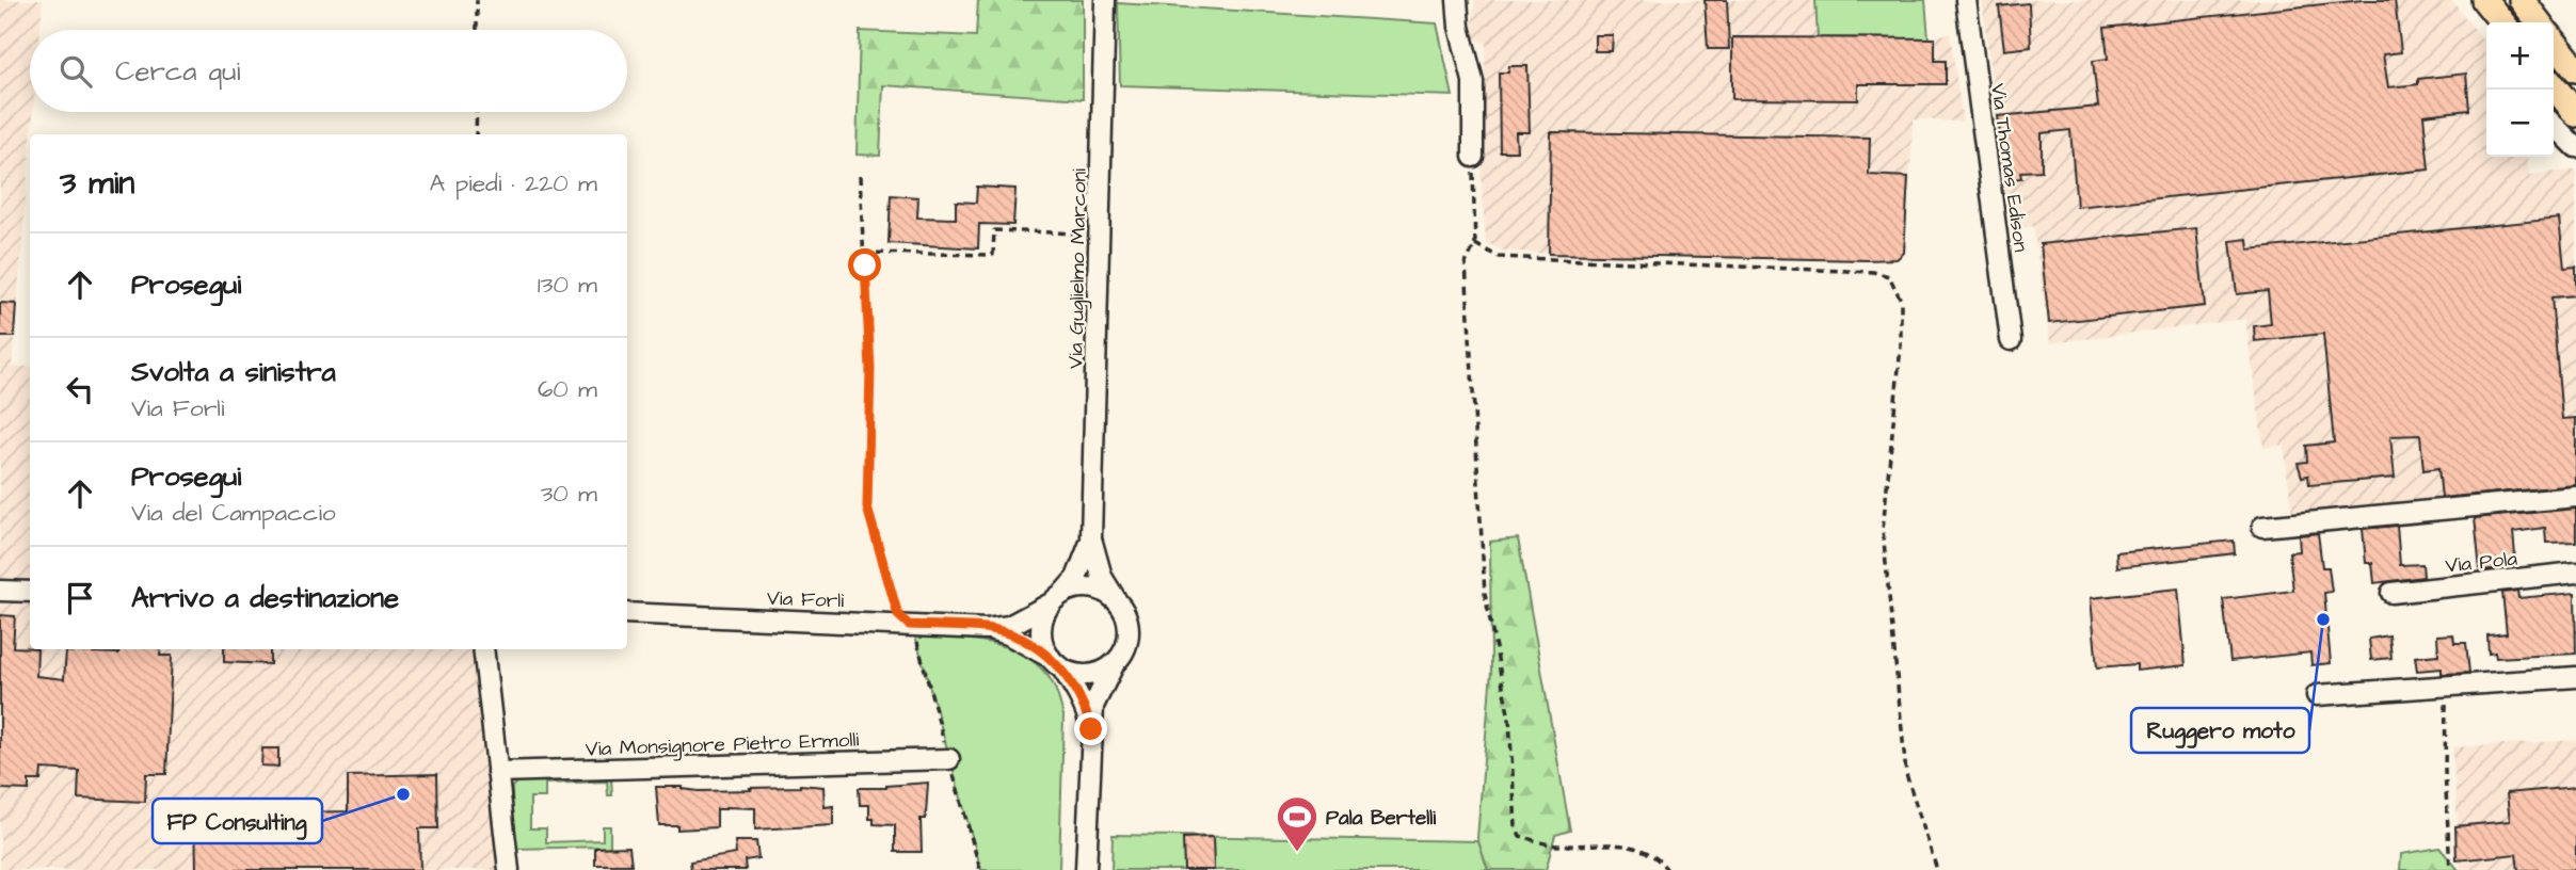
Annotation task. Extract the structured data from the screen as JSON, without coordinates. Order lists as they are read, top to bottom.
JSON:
{
  "streets": {
    "street": [
      "Via Thomas Edison",
      "Via Guglielmo Marconi",
      "Via Pola",
      "Via Forlì",
      "Via Monsignore Pietro Ermolli"
    ]
  },
  "crossings": [
    ["Via Guglielmo Marconi", "Via Forlì"]
  ],
  "places": {
    "other": ["Ruggero moto", "FP Consulting"],
    "sports": ["Pala Bertelli"]
  },
  "page": {
    "map_buttons": ["+", "−"],
    "search": "Cerca qui",
    "heading": ["3 min", "A piedi · 220 m"],
    "list": [
      ["Prosegui", "130 m"],
      ["Svolta a sinistra", "Via Forlì", "60 m"],
      ["Prosegui", "Via del Campaccio", "30 m"],
      "Arrivo a destinazione"
    ]
  }
}
